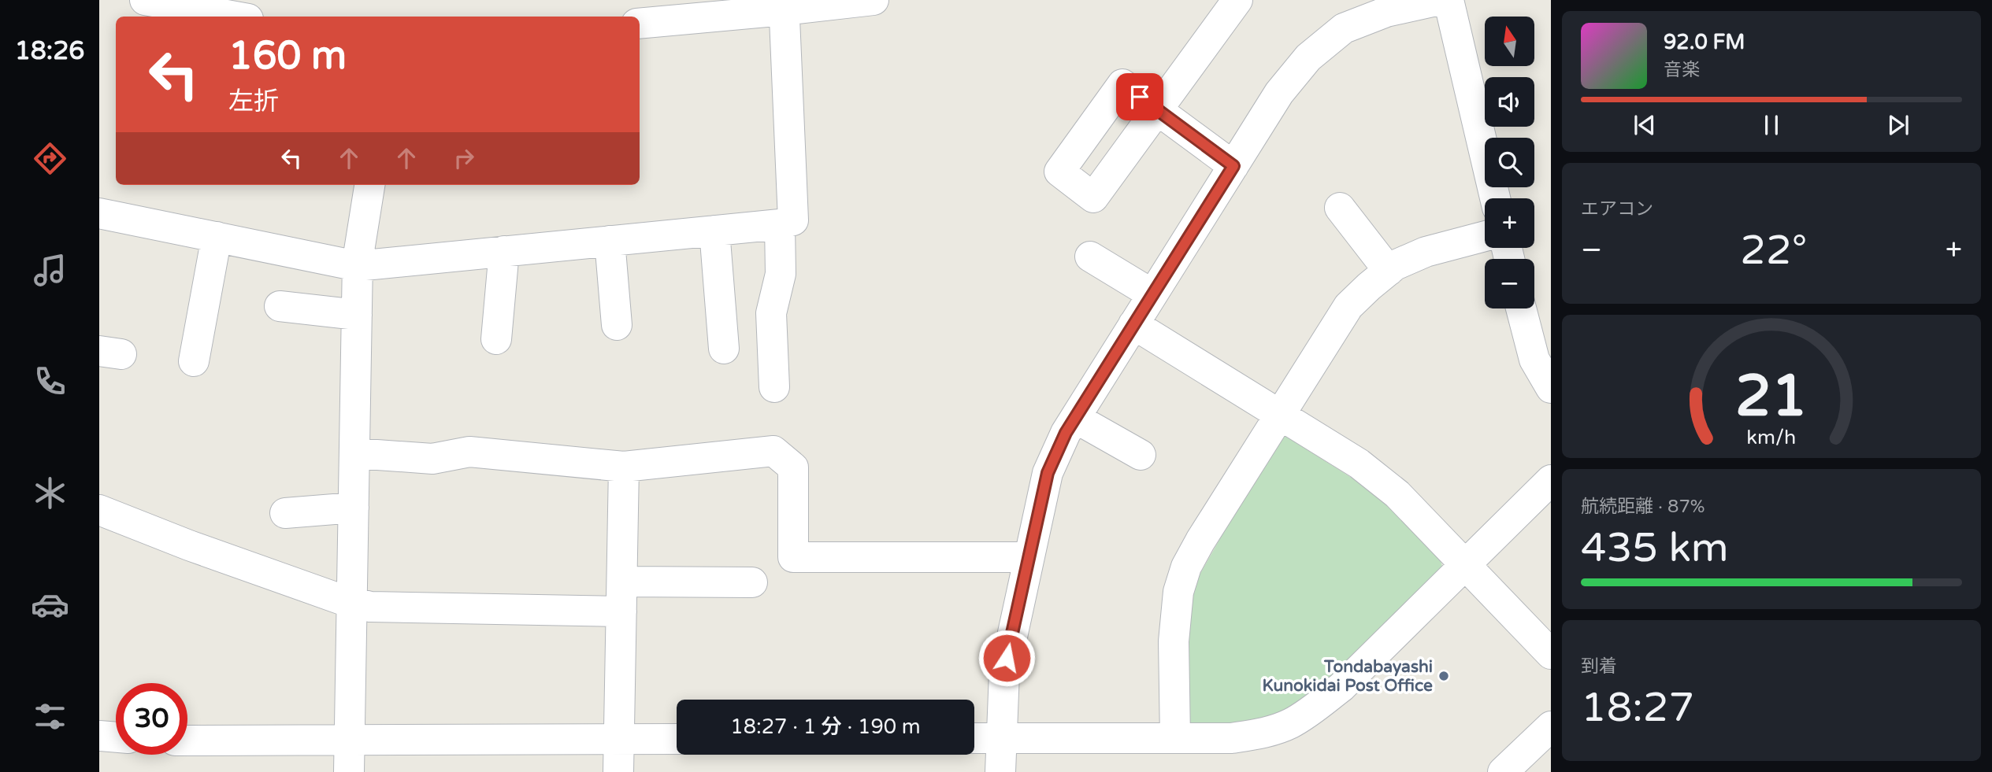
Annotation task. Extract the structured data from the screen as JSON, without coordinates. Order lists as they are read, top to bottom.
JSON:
{
  "places": ["Tondabayashi Kunokidai Post Office"],
  "north": "top",
  "page": {
    "tabs": "18:26",
    "map_buttons": ["+", "−"],
    "turn": ["160 m", "左折"],
    "song": ["92.0 FM", "音楽"],
    "tile": [
      "エアコン",
      ["航続距離 · 87%", "435 km"],
      ["到着", "18:27"]
    ],
    "heat": ["−", "22°", "+"],
    "limit": "30",
    "trip": "18:27 · 1 分 · 190 m",
    "gauge": ["21", "km/h"]
  }
}
